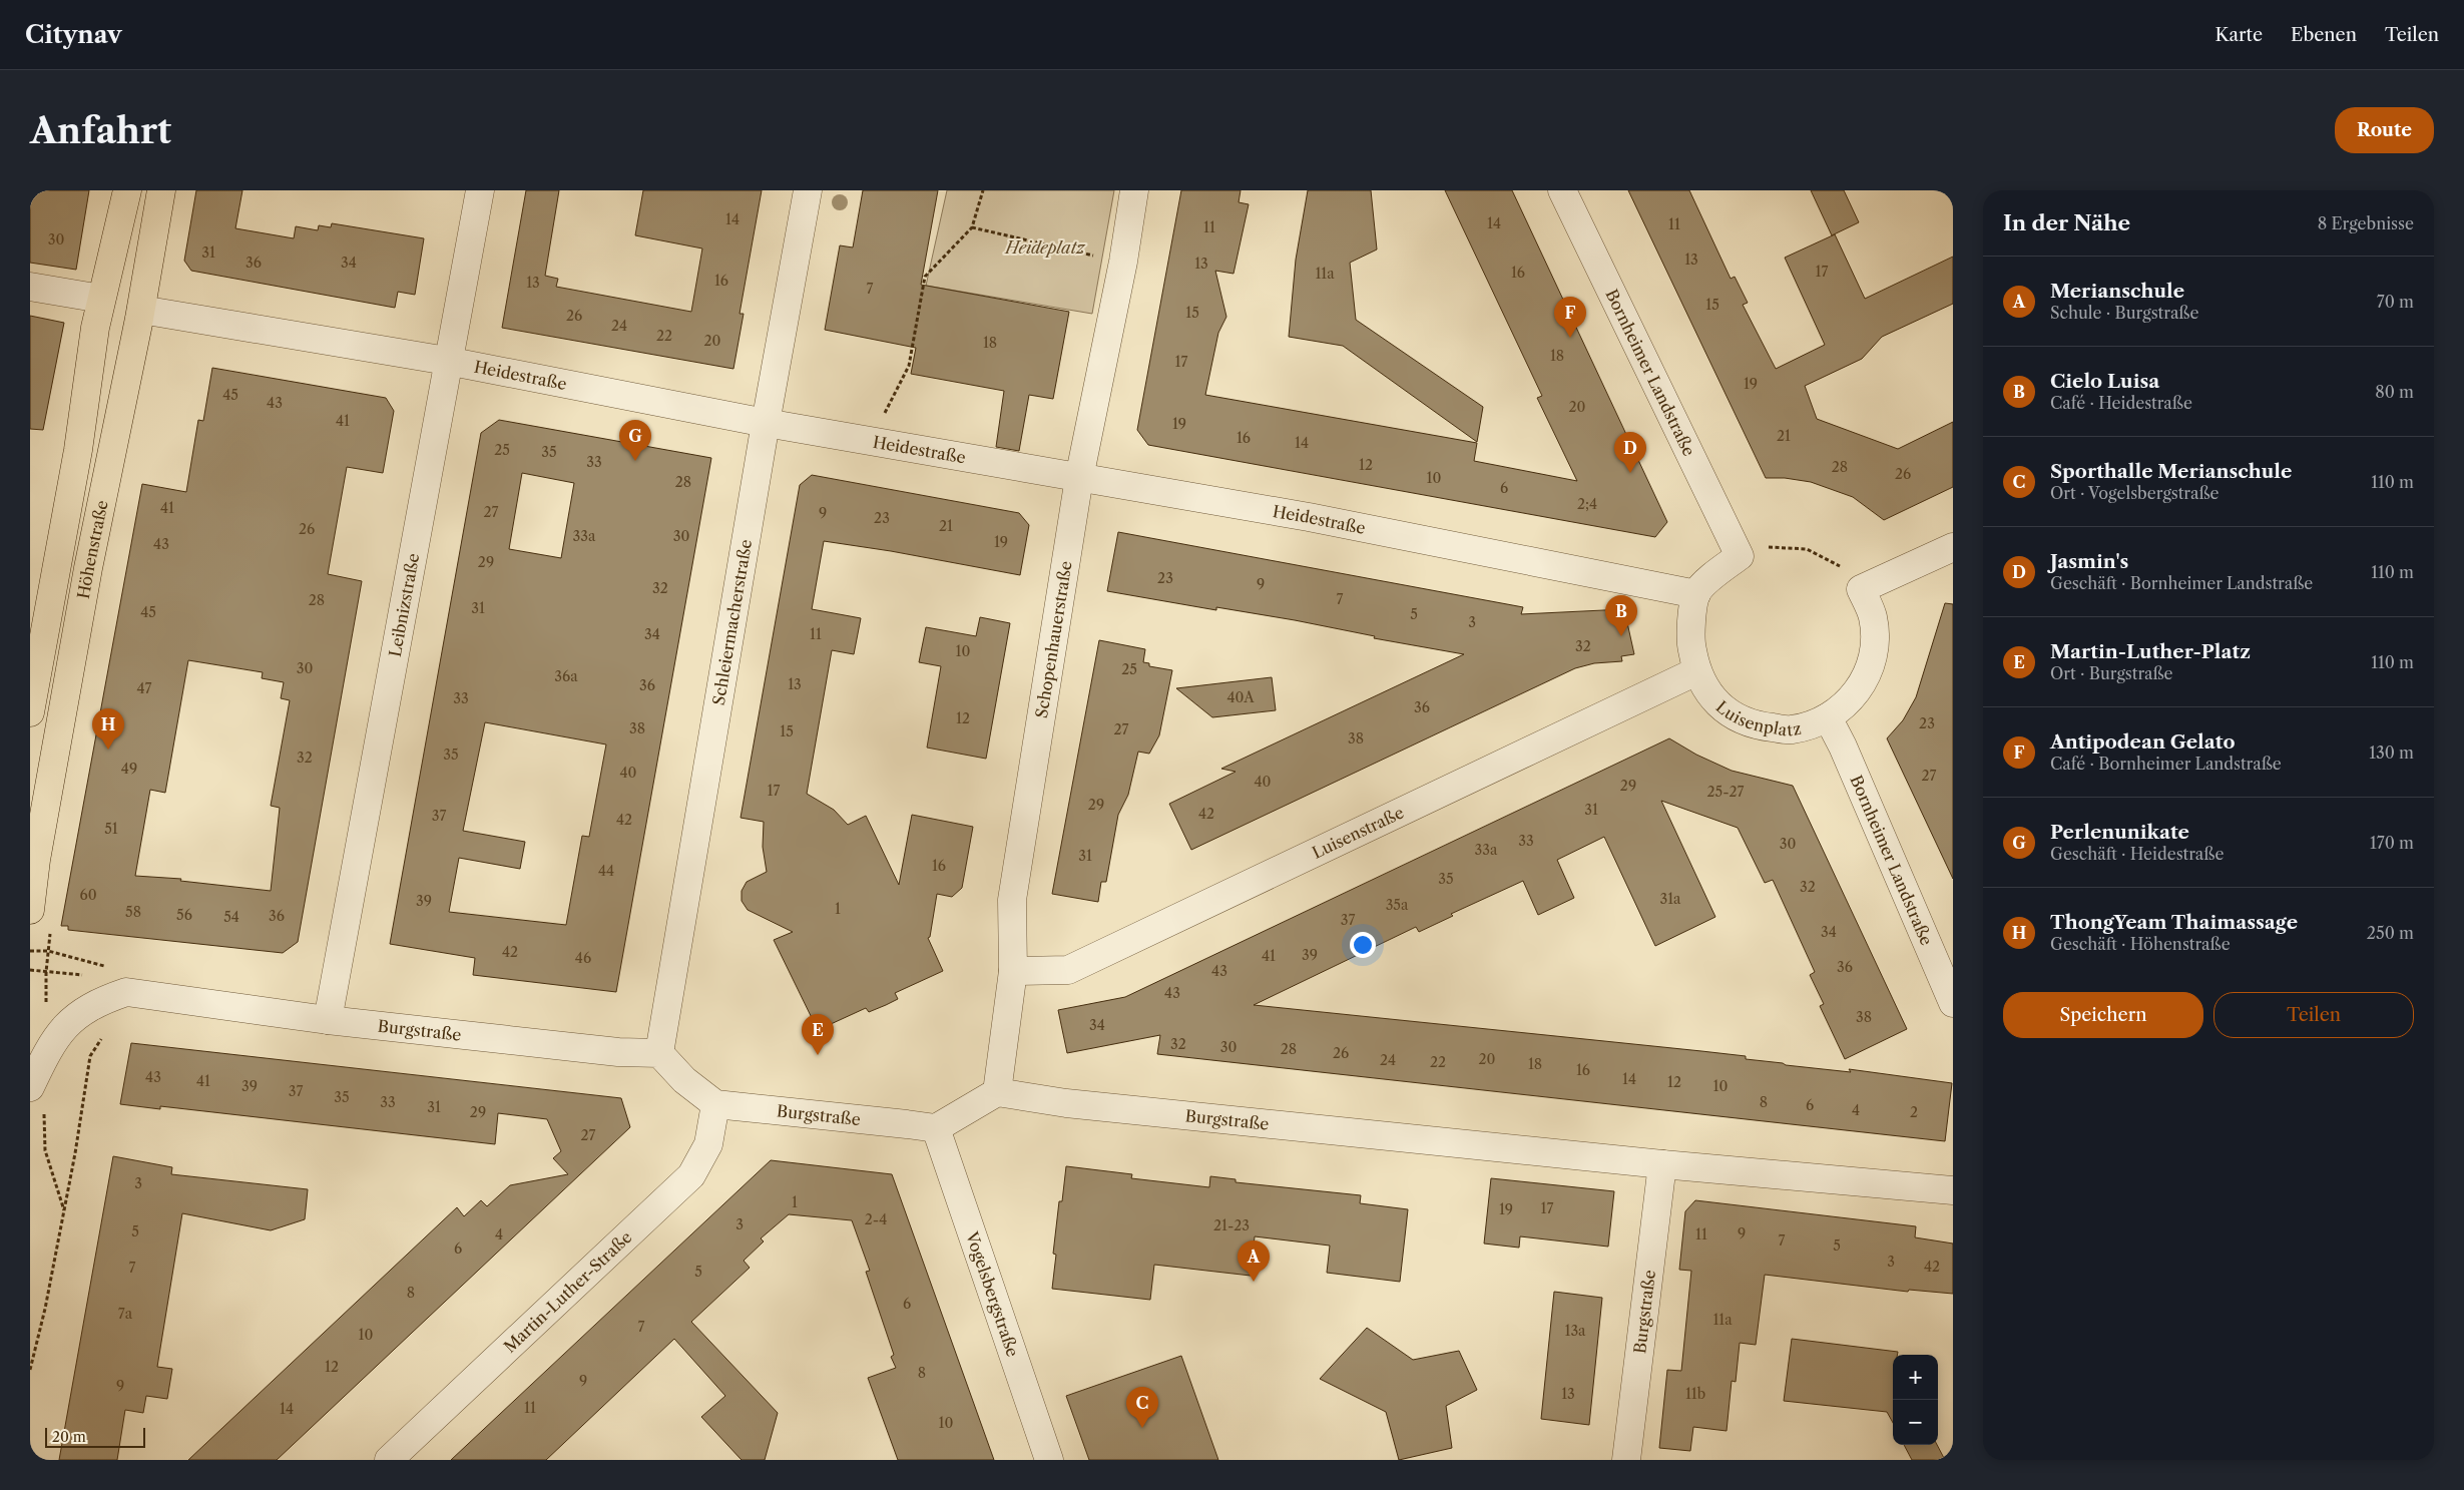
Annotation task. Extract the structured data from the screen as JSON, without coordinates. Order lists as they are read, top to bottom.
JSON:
{
  "streets": {
    "main road": ["Höhenstraße"],
    "street": [
      "Bornheimer Landstraße",
      "Heidestraße",
      "Leibnizstraße",
      "Schleiermacherstraße",
      "Schopenhauerstraße",
      "Luisenplatz",
      "Luisenstraße",
      "Burgstraße",
      "Martin-Luther-Straße",
      "Vogelsbergstraße"
    ]
  },
  "crossings": [
    ["Bornheimer Landstraße", "Luisenplatz"],
    ["Heidestraße", "Höhenstraße"],
    ["Heidestraße", "Leibnizstraße"],
    ["Heidestraße", "Schleiermacherstraße"],
    ["Heidestraße", "Schopenhauerstraße"],
    ["Heidestraße", "Luisenplatz"],
    ["Leibnizstraße", "Burgstraße"],
    ["Schleiermacherstraße", "Burgstraße"],
    ["Schopenhauerstraße", "Luisenstraße"],
    ["Schopenhauerstraße", "Burgstraße"],
    ["Luisenplatz", "Luisenstraße"],
    ["Burgstraße", "Martin-Luther-Straße"],
    ["Burgstraße", "Vogelsbergstraße"]
  ],
  "parks": ["Heideplatz"],
  "house_numbers": [
    "14",
    "14",
    "11",
    "11",
    "30",
    "31",
    "13",
    "36",
    "34",
    "13",
    "17",
    "16",
    "11a",
    "16",
    "13",
    "7",
    "15",
    "15",
    "26",
    "24",
    "22",
    "20",
    "18",
    "18",
    "17",
    "19",
    "45",
    "43",
    "20",
    "41",
    "19",
    "21",
    "16",
    "14",
    "25",
    "35",
    "33",
    "12",
    "28",
    "26",
    "10",
    "28",
    "6",
    "2;4",
    "41",
    "27",
    "9",
    "23",
    "21",
    "26",
    "33a",
    "30",
    "19",
    "43",
    "29",
    "23",
    "9",
    "32",
    "7",
    "28",
    "31",
    "45",
    "5",
    "3",
    "34",
    "11",
    "32",
    "10",
    "30",
    "25",
    "36a",
    "13",
    "36",
    "47",
    "40A",
    "33",
    "36",
    "12",
    "23",
    "38",
    "27",
    "15",
    "38",
    "35",
    "32",
    "49",
    "40",
    "27",
    "40",
    "29",
    "17",
    "25-27",
    "29",
    "31",
    "42",
    "37",
    "42",
    "51",
    "33",
    "30",
    "33a",
    "31",
    "16",
    "44",
    "35",
    "32",
    "60",
    "31a",
    "39",
    "35a",
    "1",
    "58",
    "56",
    "36",
    "54",
    "37",
    "34",
    "42",
    "39",
    "41",
    "46",
    "36",
    "43",
    "43",
    "38",
    "34",
    "32",
    "30",
    "28",
    "26",
    "20",
    "24",
    "22",
    "18",
    "16",
    "43",
    "14",
    "41",
    "12",
    "39",
    "10",
    "37",
    "35",
    "33",
    "8",
    "6",
    "31",
    "4",
    "29",
    "2",
    "27",
    "3",
    "1",
    "17",
    "19",
    "2-4",
    "3",
    "21-23",
    "5",
    "9",
    "4",
    "11",
    "7",
    "5",
    "6",
    "3",
    "42",
    "7",
    "5",
    "8",
    "6",
    "7a",
    "11a",
    "7",
    "13a",
    "10",
    "12",
    "8",
    "9",
    "9",
    "13",
    "11b",
    "11",
    "14",
    "10"
  ],
  "scale_bar": "20 m",
  "page": {
    "header": "Citynav",
    "nav": ["Karte", "Ebenen", "Teilen"],
    "buttons": [
      "Route",
      ["Speichern", "Teilen"]
    ],
    "title": "Anfahrt",
    "heading": ["In der Nähe", "8 Ergebnisse"],
    "list": [
      {
        "mark": "A",
        "name": "Merianschule",
        "note": "Schule · Burgstraße",
        "value": "70 m"
      },
      {
        "mark": "B",
        "name": "Cielo Luisa",
        "note": "Café · Heidestraße",
        "value": "80 m"
      },
      {
        "mark": "C",
        "name": "Sporthalle Merianschule",
        "note": "Ort · Vogelsbergstraße",
        "value": "110 m"
      },
      {
        "mark": "D",
        "name": "Jasmin's",
        "note": "Geschäft · Bornheimer Landstraße",
        "value": "110 m"
      },
      {
        "mark": "E",
        "name": "Martin-Luther-Platz",
        "note": "Ort · Burgstraße",
        "value": "110 m"
      },
      {
        "mark": "F",
        "name": "Antipodean Gelato",
        "note": "Café · Bornheimer Landstraße",
        "value": "130 m"
      },
      {
        "mark": "G",
        "name": "Perlenunikate",
        "note": "Geschäft · Heidestraße",
        "value": "170 m"
      },
      {
        "mark": "H",
        "name": "ThongYeam Thaimassage",
        "note": "Geschäft · Höhenstraße",
        "value": "250 m"
      }
    ],
    "pins": [
      "F",
      "G",
      "D",
      "B",
      "H",
      "E",
      "A",
      "C"
    ],
    "map_buttons": ["+", "−"],
    "scale": "20 m"
  }
}
